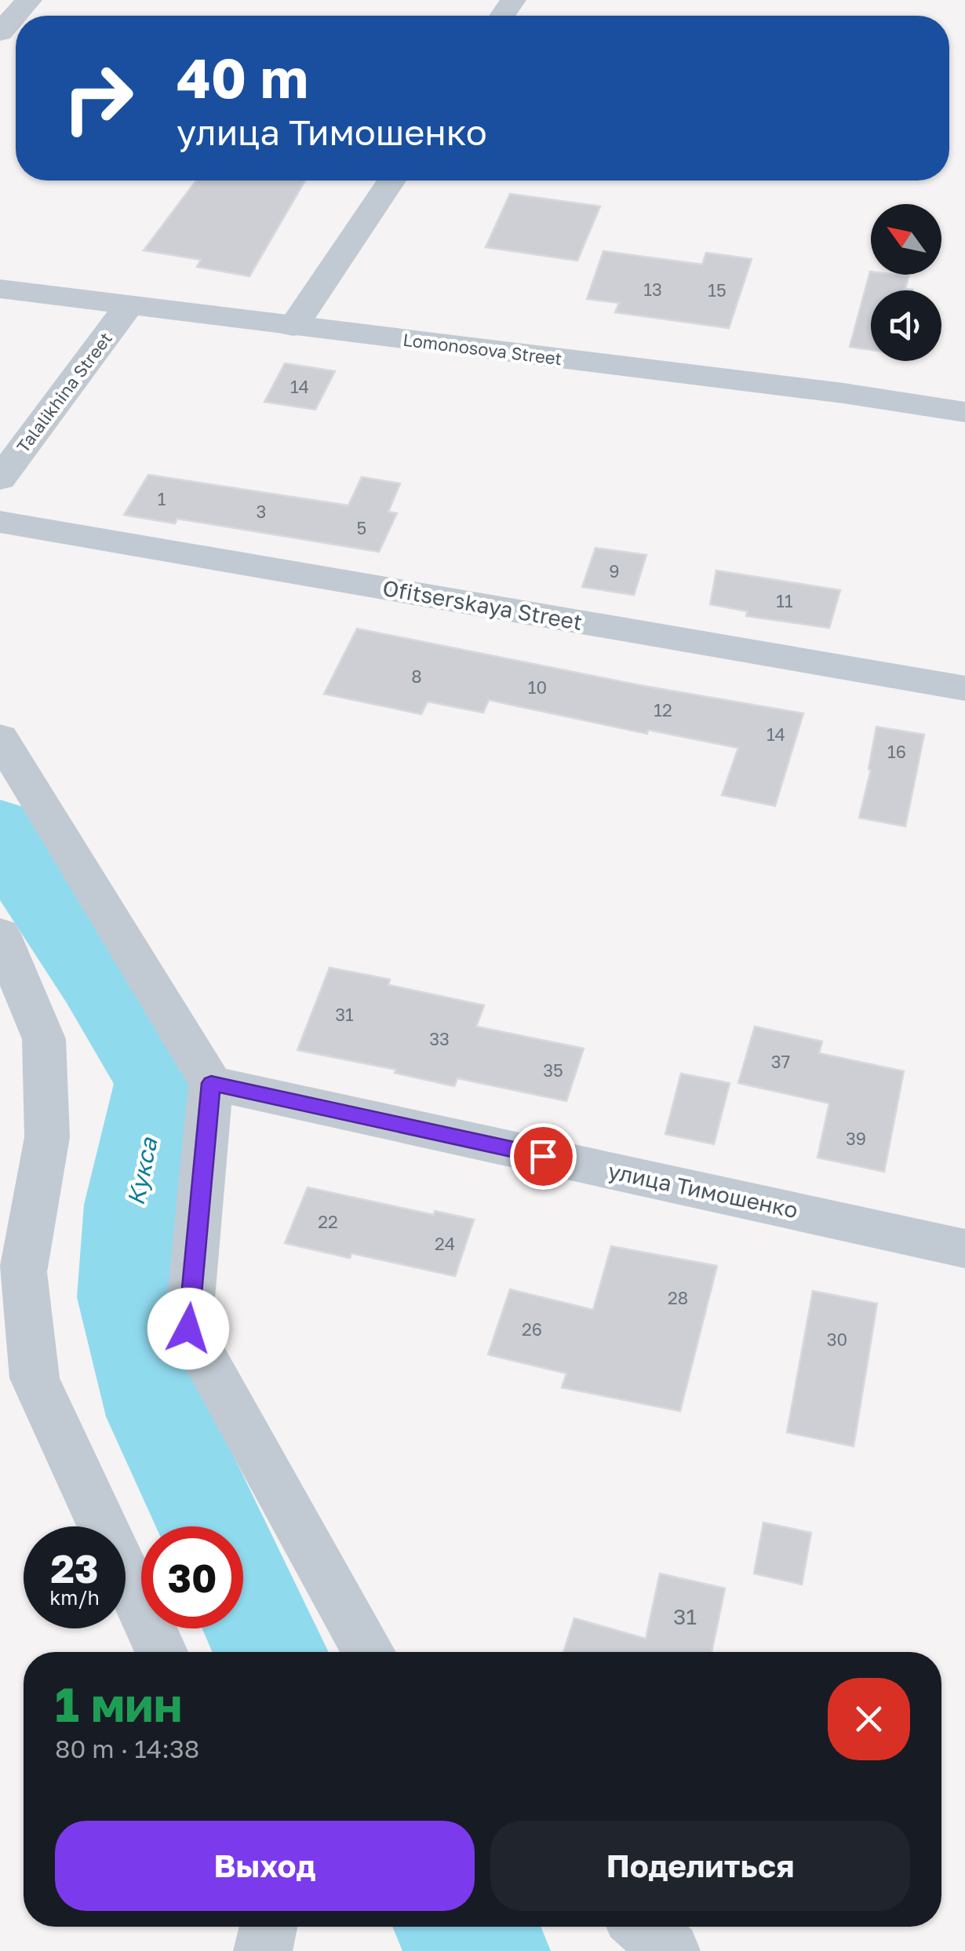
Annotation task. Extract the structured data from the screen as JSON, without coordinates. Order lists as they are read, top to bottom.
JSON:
{
  "streets": {
    "street": [
      "Lomonosova Street",
      "Talalikhina Street",
      "Ofitserskaya Street",
      "улица Тимошенко"
    ]
  },
  "crossings": [
    ["Lomonosova Street", "Talalikhina Street"]
  ],
  "water": ["Кукса"],
  "house_numbers": [
    "13",
    "15",
    "14",
    "1",
    "3",
    "5",
    "9",
    "11",
    "8",
    "10",
    "12",
    "14",
    "16",
    "31",
    "33",
    "37",
    "35",
    "39",
    "22",
    "24",
    "28",
    "26",
    "30",
    "31"
  ],
  "north": "top left",
  "page": {
    "turn": ["40 m", "улица Тимошенко"],
    "speed": "23 km/h",
    "limit": "30",
    "heading": ["1 мин", "80 m · 14:38"],
    "buttons": ["Выход", "Поделиться"]
  }
}
